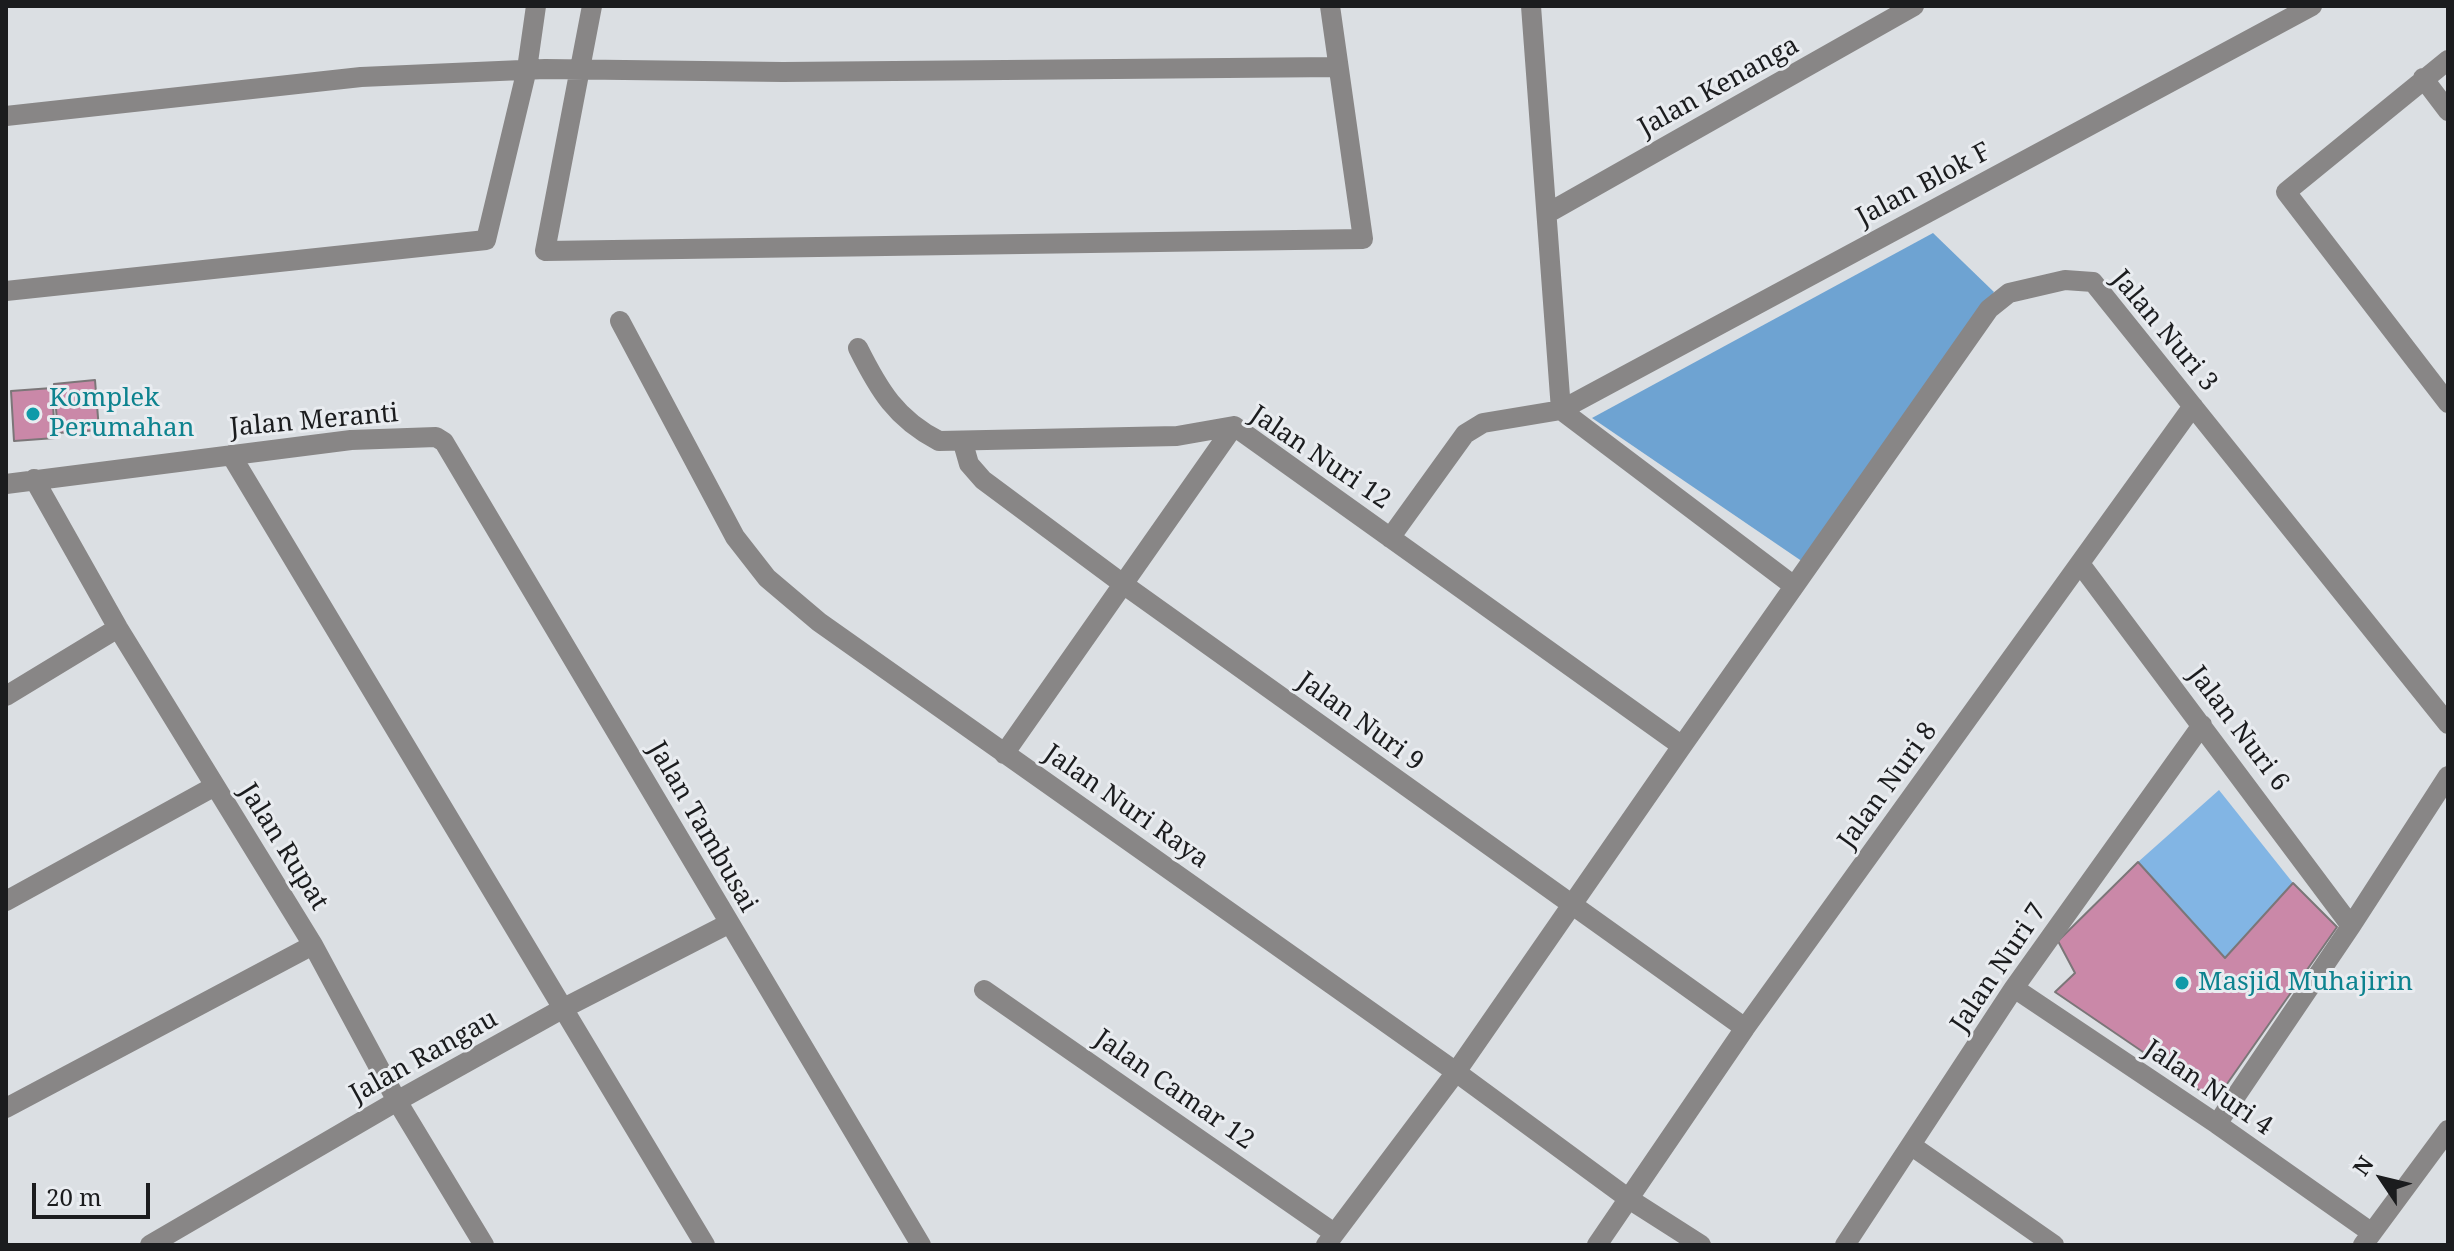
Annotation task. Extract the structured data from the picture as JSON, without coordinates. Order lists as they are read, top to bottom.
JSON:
{
  "streets": {
    "street": [
      "Jalan Kenanga",
      "Jalan Blok F",
      "Jalan Nuri 3",
      "Jalan Meranti",
      "Jalan Nuri 12",
      "Jalan Nuri 9",
      "Jalan Nuri 6",
      "Jalan Nuri 8",
      "Jalan Nuri Raya",
      "Jalan Tambusai",
      "Jalan Rupat",
      "Jalan Nuri 7",
      "Jalan Rangau",
      "Jalan Nuri 4",
      "Jalan Camar 12"
    ]
  },
  "crossings": [
    ["Jalan Blok F", "Jalan Nuri 12"],
    ["Jalan Nuri 3", "Jalan Nuri 8"],
    ["Jalan Meranti", "Jalan Tambusai"],
    ["Jalan Meranti", "Jalan Rupat"],
    ["Jalan Nuri 12", "Jalan Nuri 9"],
    ["Jalan Nuri 9", "Jalan Nuri 8"],
    ["Jalan Nuri 6", "Jalan Nuri 8"],
    ["Jalan Nuri 6", "Jalan Nuri 7"],
    ["Jalan Nuri 8", "Jalan Nuri Raya"],
    ["Jalan Tambusai", "Jalan Rangau"],
    ["Jalan Rupat", "Jalan Rangau"],
    ["Jalan Nuri 7", "Jalan Nuri 4"]
  ],
  "places": ["Komplek Perumahan", "Masjid Muhajirin"],
  "scale_bar": "20 m",
  "north": "top left"
}
